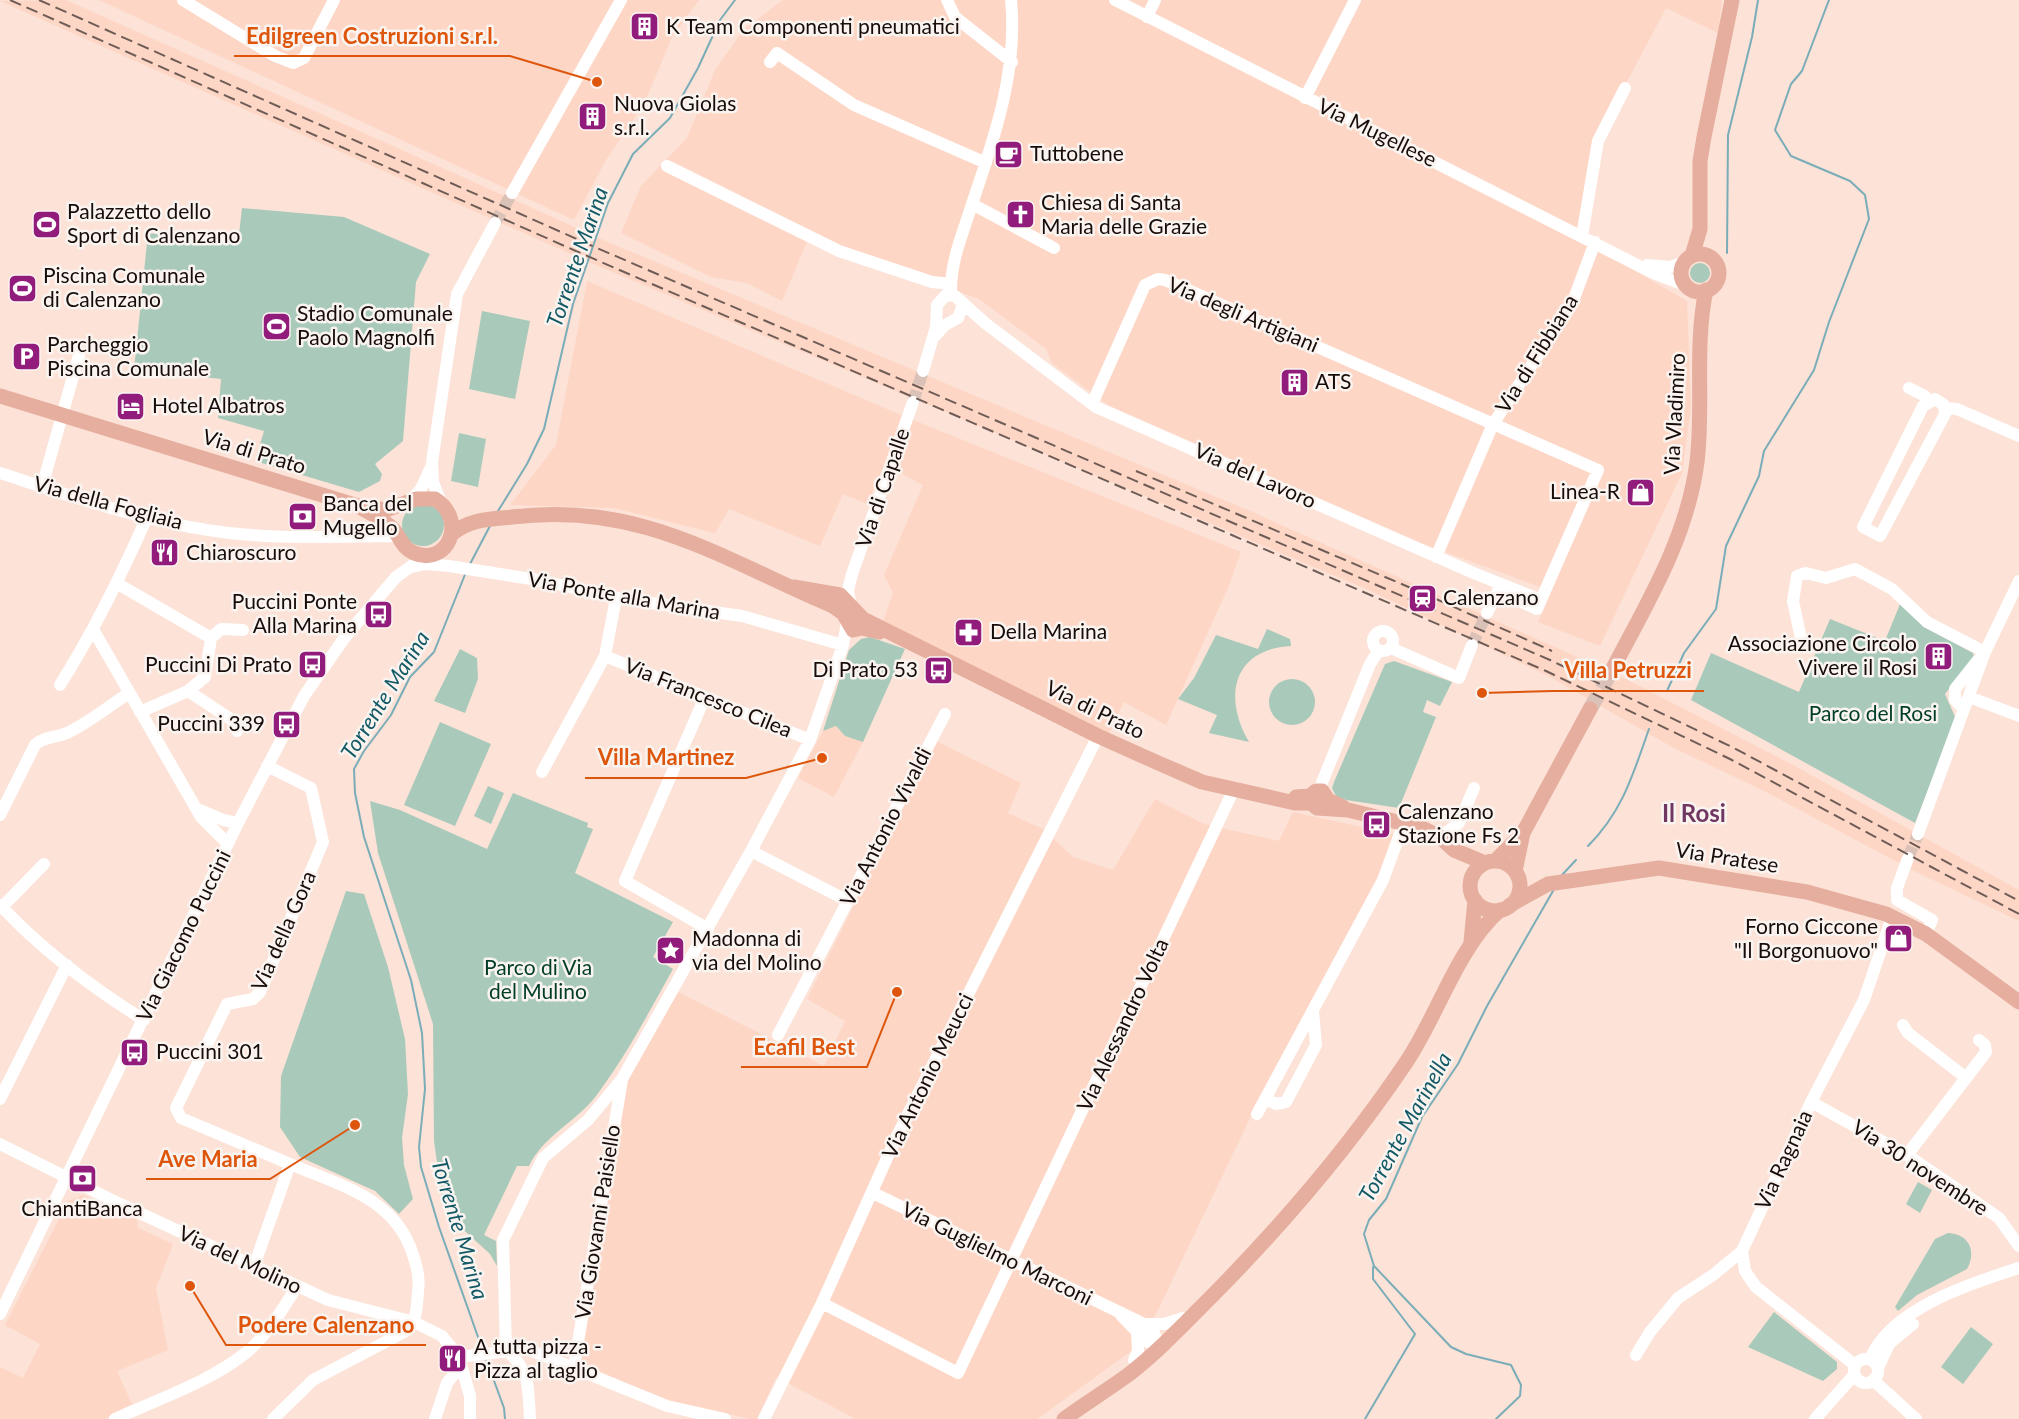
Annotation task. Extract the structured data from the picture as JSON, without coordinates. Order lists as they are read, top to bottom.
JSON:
{
  "streets": {
    "main road": ["Via Vladimiro", "Via di Prato", "Via Pratese"],
    "street": [
      "Via Mugellese",
      "Via degli Artigiani",
      "Via di Fibbiana",
      "Via del Lavoro",
      "Via di Capalle",
      "Via della Fogliaia",
      "Via Ponte alla Marina",
      "Via Francesco Cilea",
      "Via Antonio Vivaldi",
      "Via della Gora",
      "Via Giacomo Puccini",
      "Via Alessandro Volta",
      "Via Antonio Meucci",
      "Via Ragnaia",
      "Via 30 novembre",
      "Via Giovanni Paisiello",
      "Via Guglielmo Marconi",
      "Via del Molino"
    ]
  },
  "crossings": [
    ["Via Mugellese", "Via di Fibbiana"],
    ["Via Mugellese", "Via Vladimiro"],
    ["Via degli Artigiani", "Via di Fibbiana"],
    ["Via degli Artigiani", "Via del Lavoro"],
    ["Via di Fibbiana", "Via del Lavoro"],
    ["Via di Prato", "Via di Capalle"],
    ["Via di Prato", "Via della Fogliaia"],
    ["Via di Prato", "Via Pratese"],
    ["Via di Prato", "Via Giacomo Puccini"],
    ["Via di Prato", "Via Alessandro Volta"],
    ["Via di Prato", "Via Antonio Meucci"],
    ["Via della Fogliaia", "Via Giacomo Puccini"],
    ["Via Ponte alla Marina", "Via Giacomo Puccini"],
    ["Via Pratese", "Via Ragnaia"],
    ["Via della Gora", "Via Giacomo Puccini"],
    ["Via Giacomo Puccini", "Via del Molino"],
    ["Via Alessandro Volta", "Via Antonio Meucci"],
    ["Via Alessandro Volta", "Via Guglielmo Marconi"],
    ["Via Antonio Meucci", "Via Guglielmo Marconi"],
    ["Via Ragnaia", "Via 30 novembre"]
  ],
  "districts": ["Il Rosi"],
  "water": ["Torrente Marina", "Torrente Marinella"],
  "parks": ["Parco del Rosi", "Parco di Via del Mulino"],
  "places": {
    "building": [
      "K Team Componenti pneumatici",
      "Nuova Giolas s.r.l.",
      "ATS",
      "Associazione Circolo Vivere il Rosi"
    ],
    "other": [
      "Edilgreen Costruzioni s.r.l.",
      "Villa Petruzzi",
      "Villa Martinez",
      "Ecafil Best",
      "Ave Maria",
      "Podere Calenzano"
    ],
    "cafe": ["Tuttobene"],
    "church": ["Chiesa di Santa Maria delle Grazie"],
    "sports": ["Palazzetto dello Sport di Calenzano", "Piscina Comunale di Calenzano", "Stadio Comunale Paolo Magnolfi"],
    "parking": ["Parcheggio Piscina Comunale"],
    "hotel": ["Hotel Albatros"],
    "shop": ["Linea-R", "Forno Ciccone \"Il Borgonuovo\""],
    "bank": ["Banca del Mugello", "ChiantiBanca"],
    "restaurant": ["Chiaroscuro", "A tutta pizza - Pizza al taglio"],
    "station": ["Calenzano"],
    "bus stop": [
      "Puccini Ponte Alla Marina",
      "Puccini Di Prato",
      "Di Prato 53",
      "Puccini 339",
      "Calenzano Stazione Fs 2",
      "Puccini 301"
    ],
    "pharmacy": ["Della Marina"],
    "place": ["Madonna di via del Molino"]
  }
}
